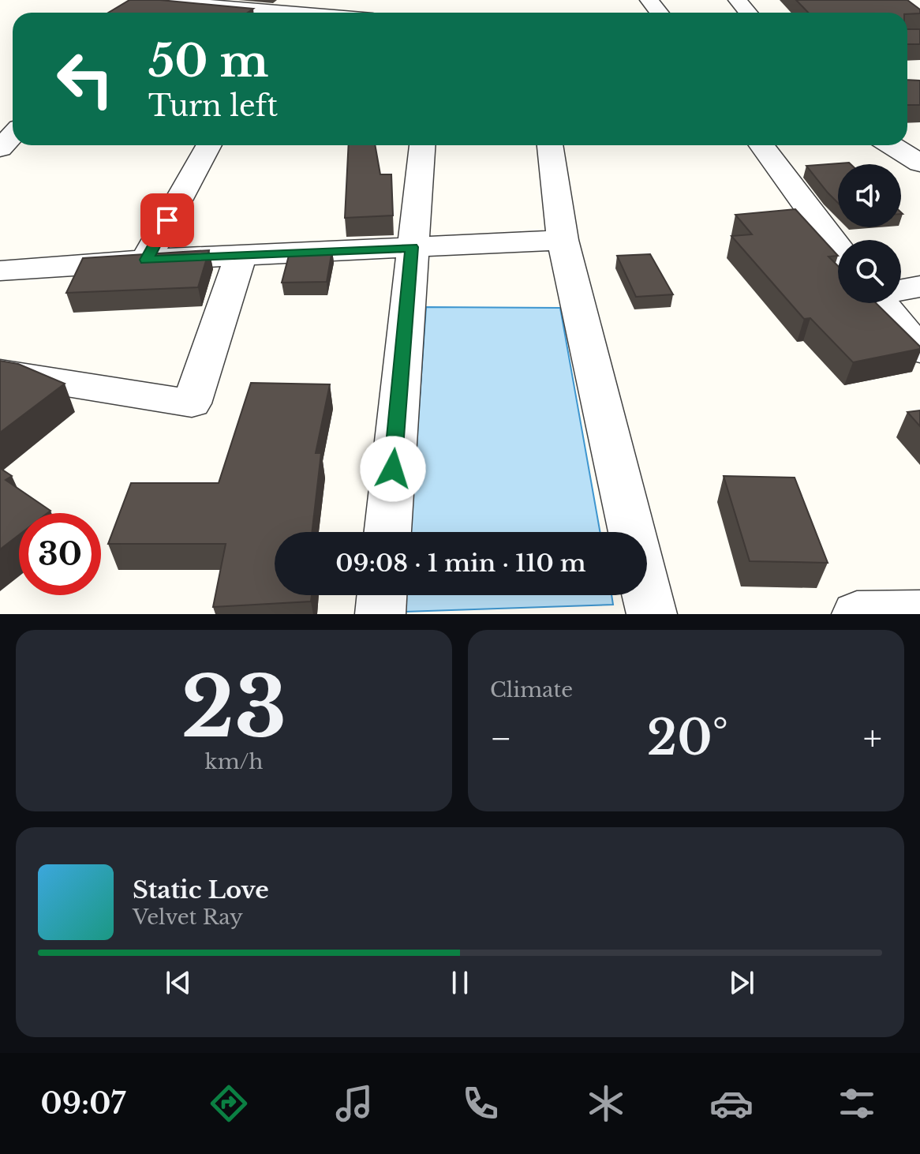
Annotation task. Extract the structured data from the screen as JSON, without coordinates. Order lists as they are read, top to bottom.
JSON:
{
  "page": {
    "turn": ["50 m", "Turn left"],
    "limit": "30",
    "trip": "09:08 · 1 min · 110 m",
    "tile": [
      ["23", "km/h"],
      "Climate"
    ],
    "heat": ["−", "20°", "+"],
    "song": ["Static Love", "Velvet Ray"],
    "tabs": "09:07"
  }
}
